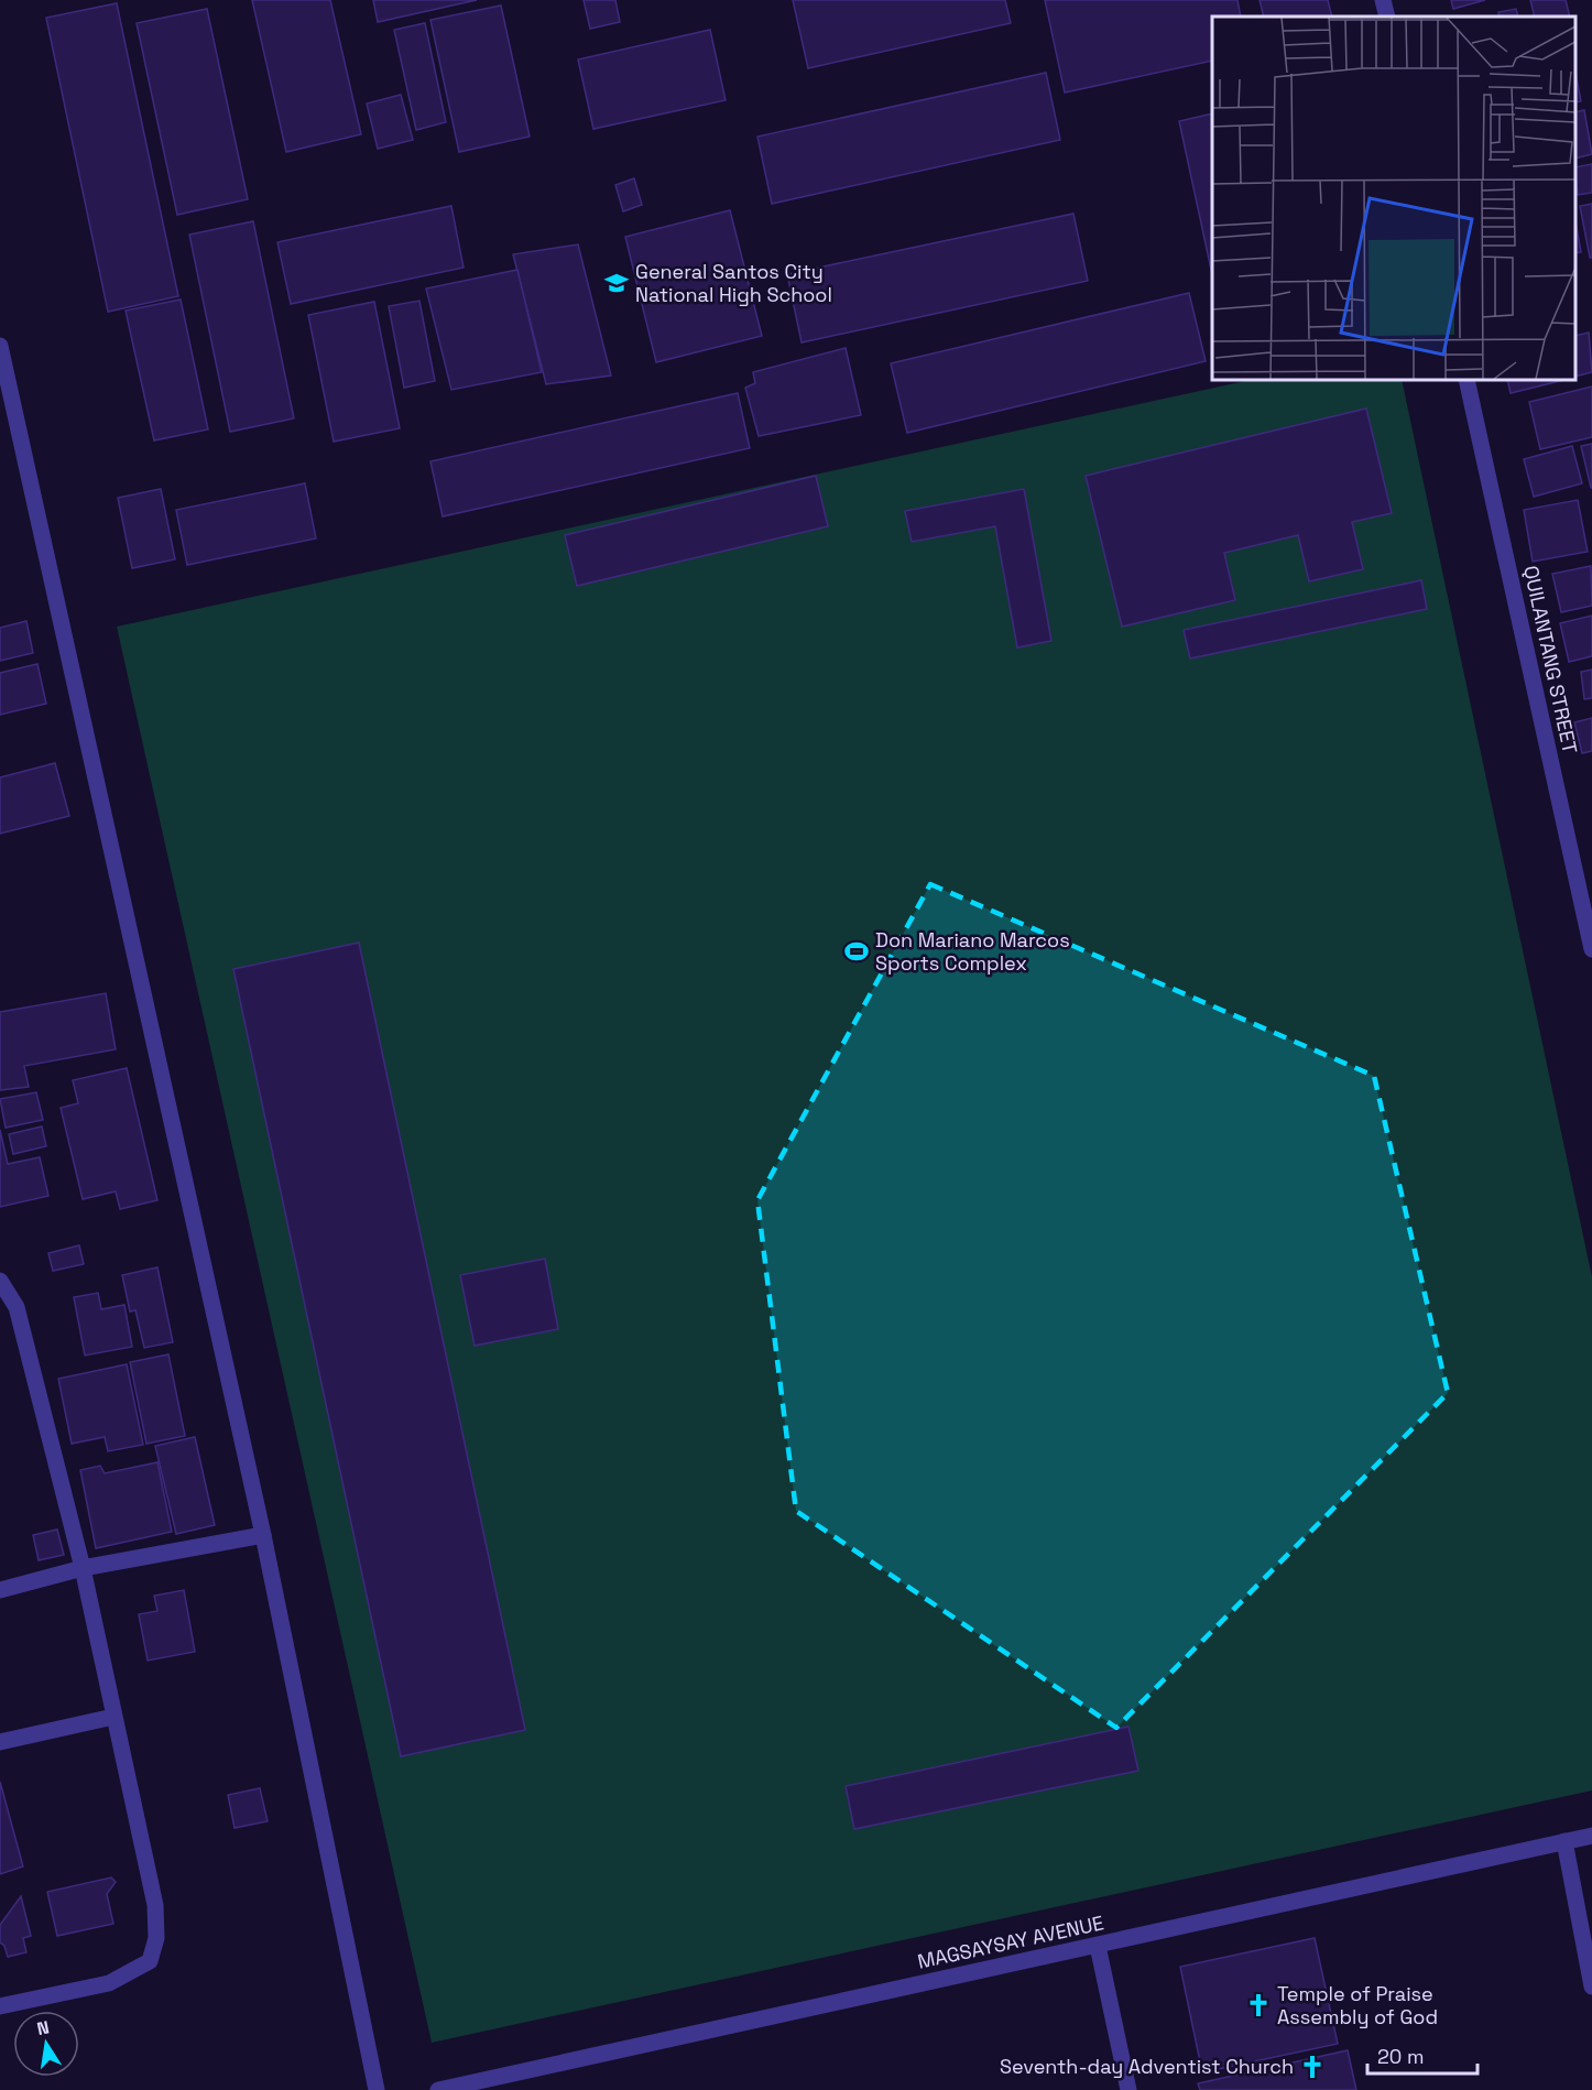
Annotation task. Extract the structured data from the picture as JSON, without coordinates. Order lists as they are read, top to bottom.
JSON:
{
  "streets": {
    "street": ["QUILANTANG STREET", "MAGSAYSAY AVENUE"]
  },
  "places": {
    "school or university": ["General Santos City National High School"],
    "sports": ["Don Mariano Marcos Sports Complex"],
    "church": ["Temple of Praise Assembly of God", "Seventh-day Adventist Church"]
  },
  "scale_bar": "20 m",
  "north": "top"
}
